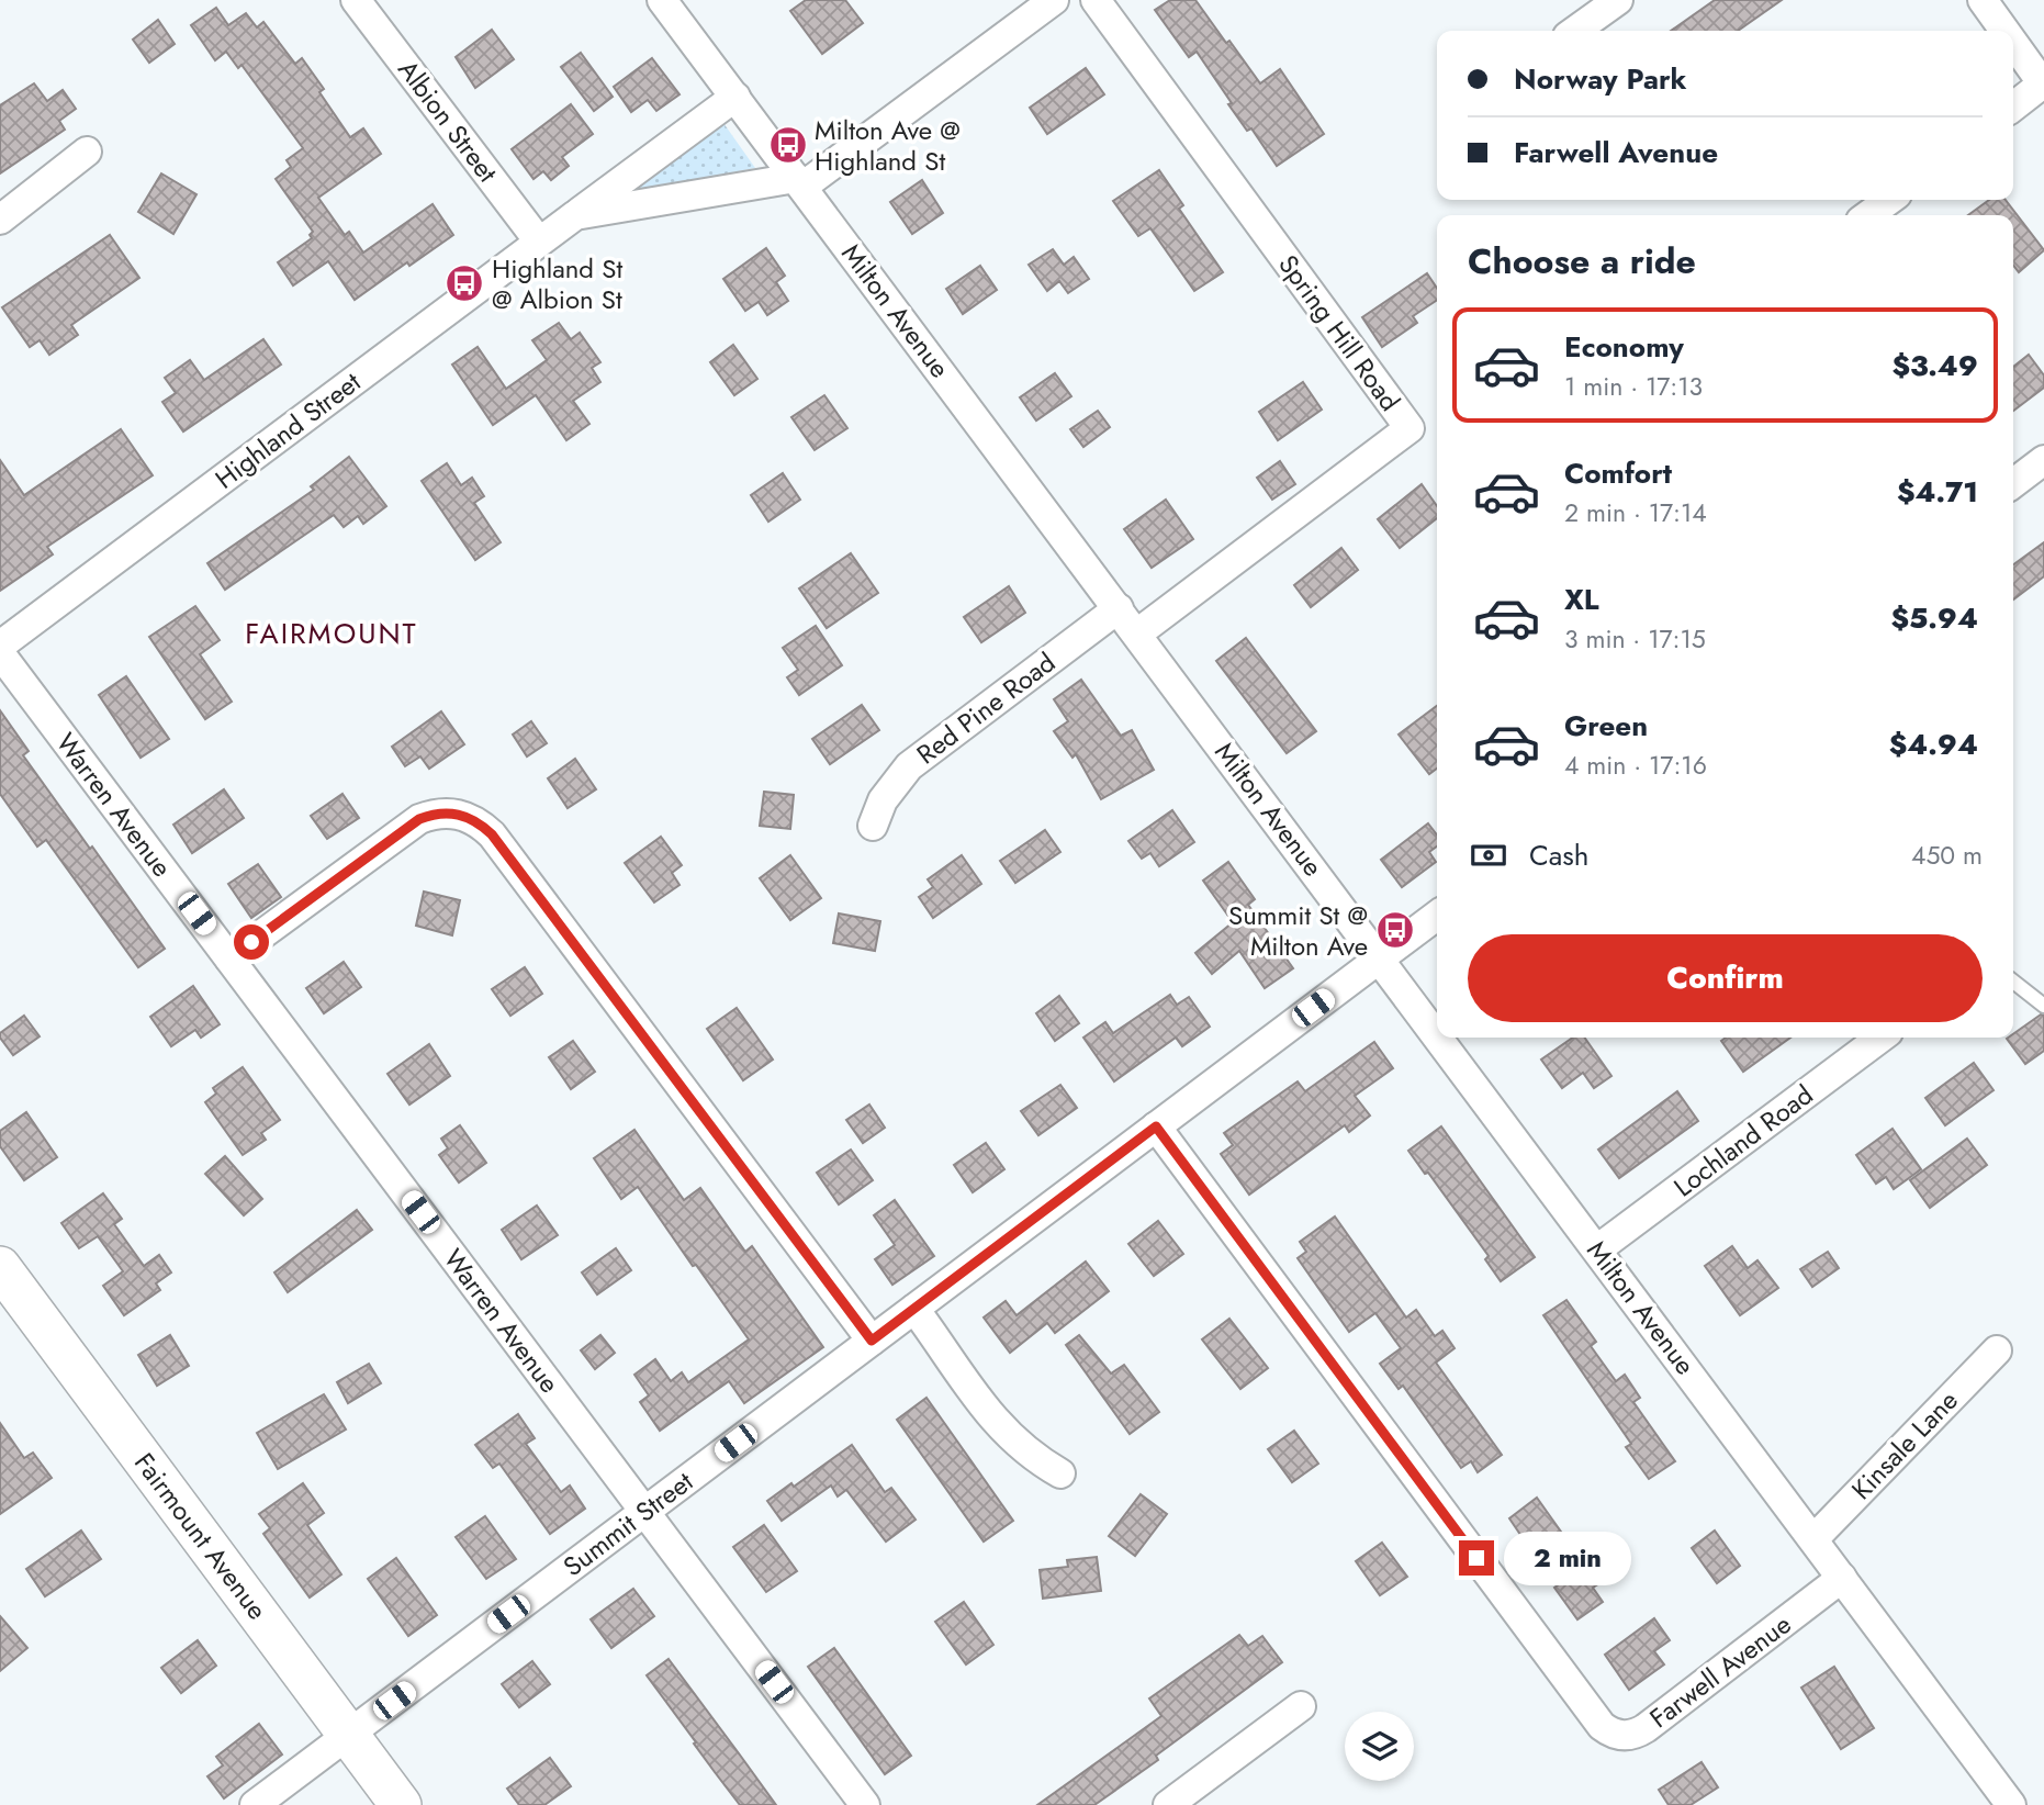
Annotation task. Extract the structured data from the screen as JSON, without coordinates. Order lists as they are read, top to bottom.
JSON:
{
  "streets": {
    "street": [
      "Albion Street",
      "Milton Avenue",
      "Spring Hill Road",
      "Highland Street",
      "Red Pine Road",
      "Warren Avenue",
      "Lochland Road",
      "Kinsale Lane",
      "Summit Street",
      "Fairmount Avenue",
      "Farwell Avenue"
    ]
  },
  "crossings": [
    ["Albion Street", "Highland Street"],
    ["Milton Avenue", "Spring Hill Road"],
    ["Milton Avenue", "Highland Street"],
    ["Milton Avenue", "Red Pine Road"],
    ["Milton Avenue", "Lochland Road"],
    ["Milton Avenue", "Kinsale Lane"],
    ["Milton Avenue", "Summit Street"],
    ["Milton Avenue", "Farwell Avenue"],
    ["Warren Avenue", "Summit Street"],
    ["Summit Street", "Fairmount Avenue"],
    ["Summit Street", "Farwell Avenue"]
  ],
  "districts": ["FAIRMOUNT"],
  "places": {
    "bus stop": ["Milton Ave @ Highland St", "Highland St @ Albion St", "Summit St @ Milton Ave"]
  },
  "page": {
    "banner": ["Norway Park", "Farwell Avenue"],
    "heading": "Choose a ride",
    "list": [
      {
        "name": "Economy",
        "note": "1 min · 17:13",
        "value": "$3.49"
      },
      {
        "name": "Comfort",
        "note": "2 min · 17:14",
        "value": "$4.71"
      },
      {
        "name": "XL",
        "note": "3 min · 17:15",
        "value": "$5.94"
      },
      {
        "name": "Green",
        "note": "4 min · 17:16",
        "value": "$4.94"
      }
    ],
    "pay": ["Cash", "450 m"],
    "buttons": "Confirm",
    "bubble": "2 min"
  }
}
